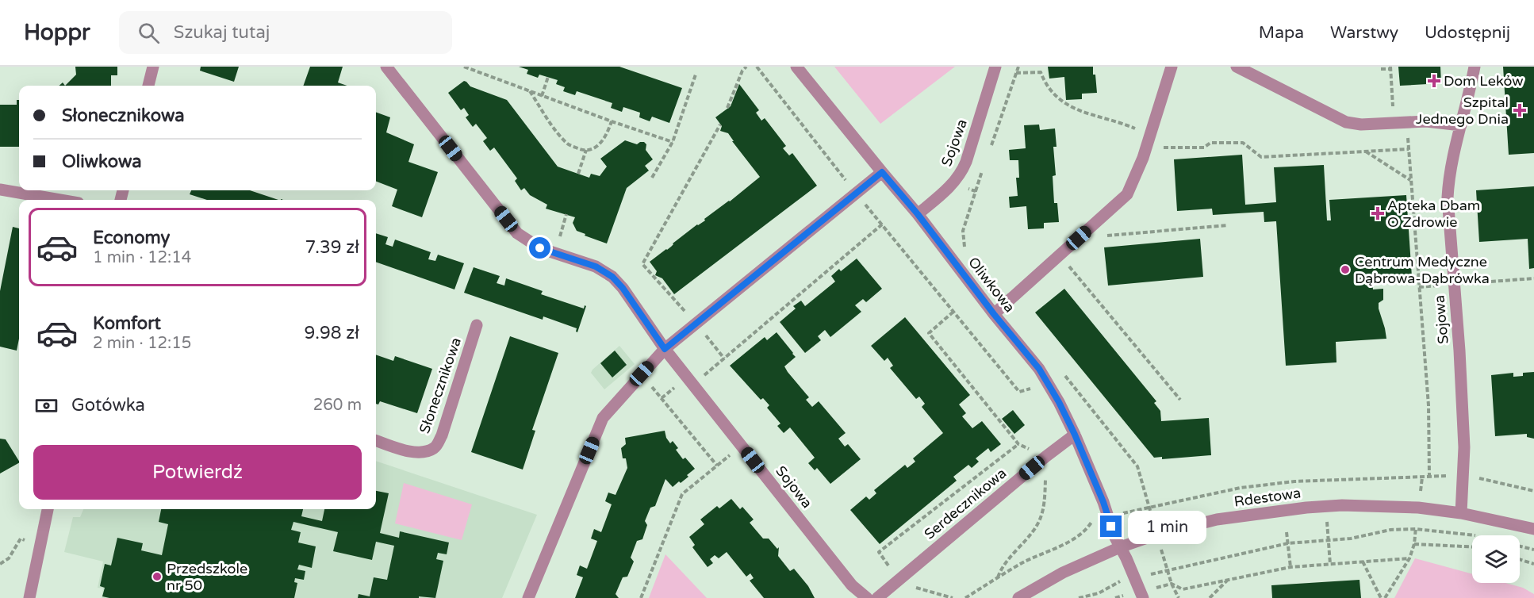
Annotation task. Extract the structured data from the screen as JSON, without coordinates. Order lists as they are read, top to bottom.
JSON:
{
  "streets": {
    "street": [
      "Sojowa",
      "Oliwkowa",
      "Słonecznikowa",
      "Rdestowa",
      "Serdecznikowa"
    ]
  },
  "crossings": [
    ["Sojowa", "Oliwkowa"],
    ["Sojowa", "Rdestowa"],
    ["Oliwkowa", "Rdestowa"],
    ["Oliwkowa", "Serdecznikowa"]
  ],
  "places": {
    "health": ["Dom Leków", "Szpital Jednego Dnia", "Apteka Dbam O Zdrowie"],
    "other": ["Centrum Medyczne Dąbrowa-Dąbrówka", "Przedszkole nr 50"]
  },
  "page": {
    "header": "Hoppr",
    "search": "Szukaj tutaj",
    "nav": ["Mapa", "Warstwy", "Udostępnij"],
    "banner": ["Słonecznikowa", "Oliwkowa"],
    "list": [
      {
        "name": "Economy",
        "note": "1 min · 12:14",
        "value": "7.39 zł"
      },
      {
        "name": "Komfort",
        "note": "2 min · 12:15",
        "value": "9.98 zł"
      }
    ],
    "pay": ["Gotówka", "260 m"],
    "buttons": "Potwierdź",
    "bubble": "1 min"
  }
}
